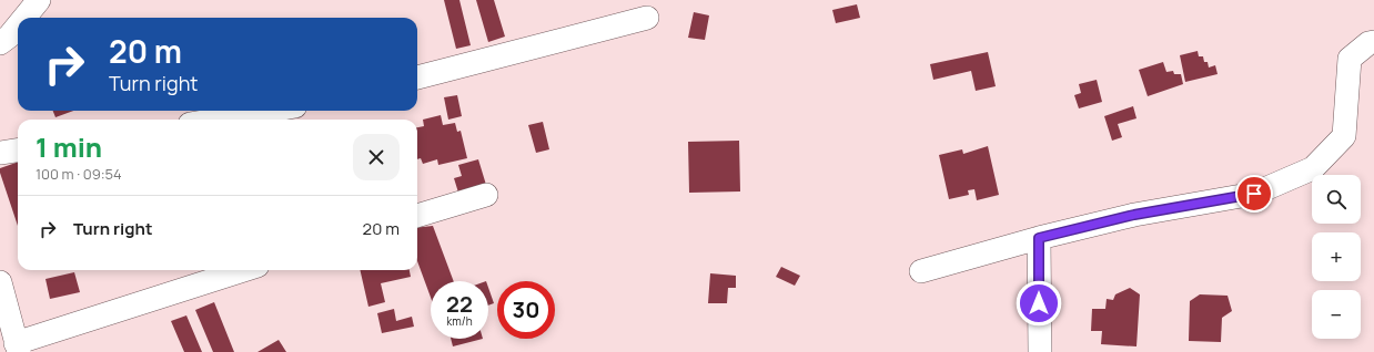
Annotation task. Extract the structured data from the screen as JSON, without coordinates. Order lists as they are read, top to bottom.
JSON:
{
  "page": {
    "turn": ["20 m", "Turn right"],
    "heading": ["1 min", "100 m · 09:54"],
    "map_buttons": ["+", "−"],
    "list": [
      {
        "name": "Turn right",
        "value": "20 m"
      }
    ],
    "speed": "22 km/h",
    "limit": "30"
  }
}
